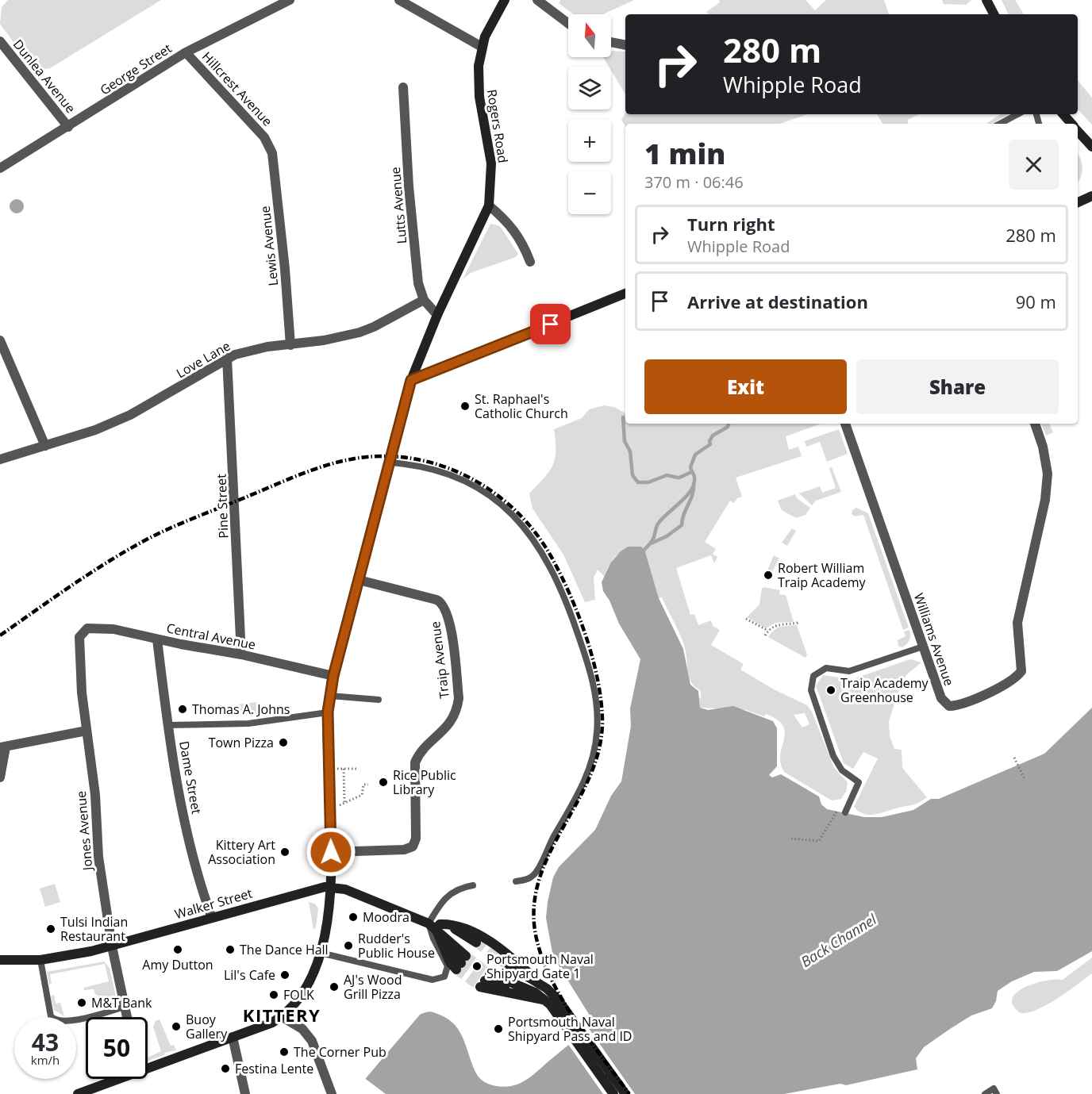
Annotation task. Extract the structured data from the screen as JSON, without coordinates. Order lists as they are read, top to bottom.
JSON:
{
  "streets": {
    "street": [
      "George Street",
      "Dunlea Avenue",
      "Hillcrest Avenue",
      "Rogers Road",
      "Lutts Avenue",
      "Lewis Avenue",
      "Love Lane",
      "Pine Street",
      "Central Avenue",
      "Williams Avenue",
      "Traip Avenue",
      "Dame Street",
      "Jones Avenue",
      "Walker Street"
    ]
  },
  "crossings": [
    ["George Street", "Dunlea Avenue"],
    ["George Street", "Hillcrest Avenue"],
    ["Hillcrest Avenue", "Lewis Avenue"],
    ["Rogers Road", "Lutts Avenue"],
    ["Rogers Road", "Central Avenue"],
    ["Rogers Road", "Traip Avenue"],
    ["Rogers Road", "Walker Street"],
    ["Lutts Avenue", "Love Lane"],
    ["Lewis Avenue", "Love Lane"],
    ["Love Lane", "Pine Street"],
    ["Pine Street", "Central Avenue"],
    ["Central Avenue", "Dame Street"],
    ["Central Avenue", "Jones Avenue"],
    ["Dame Street", "Walker Street"],
    ["Jones Avenue", "Walker Street"]
  ],
  "districts": ["KITTERY"],
  "water": ["Back Channel"],
  "places": [
    "St. Raphael's Catholic Church",
    "Robert William Traip Academy",
    "Traip Academy Greenhouse",
    "Thomas A. Johns",
    "Town Pizza",
    "Rice Public Library",
    "Kittery Art Association",
    "Moodra",
    "Tulsi Indian Restaurant",
    "Rudder's Public House",
    "Amy Dutton",
    "The Dance Hall",
    "Portsmouth Naval Shipyard Gate 1",
    "Lil's Cafe",
    "AJ's Wood Grill Pizza",
    "FOLK",
    "M&T Bank",
    "Buoy Gallery",
    "Portsmouth Naval Shipyard Pass and ID",
    "The Corner Pub",
    "Festina Lente"
  ],
  "north": "top",
  "page": {
    "map_buttons": ["+", "−"],
    "turn": ["280 m", "Whipple Road"],
    "heading": ["1 min", "370 m · 06:46"],
    "list": [
      {
        "name": "Turn right",
        "note": "Whipple Road",
        "value": "280 m"
      },
      {
        "name": "Arrive at destination",
        "value": "90 m"
      }
    ],
    "buttons": ["Exit", "Share"],
    "speed": "43 km/h",
    "limit": "50"
  }
}
